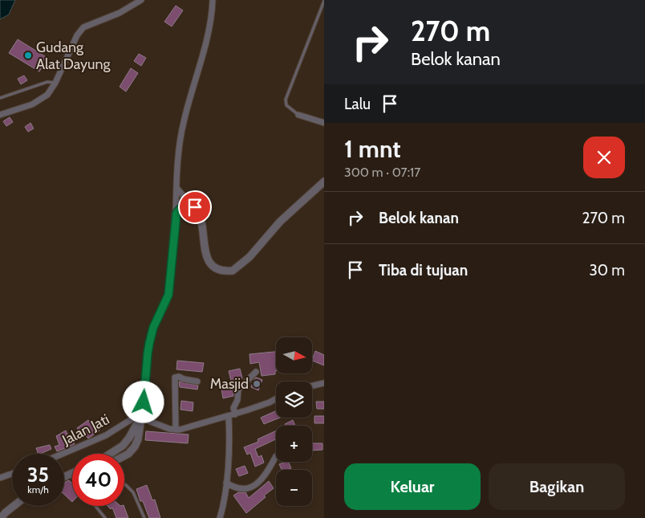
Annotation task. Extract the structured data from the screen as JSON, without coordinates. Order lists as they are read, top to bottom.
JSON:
{
  "streets": {
    "street": ["Jalan Jati"]
  },
  "places": ["Gudang Alat Dayung", "Masjid"],
  "north": "right",
  "page": {
    "turn": ["270 m", "Belok kanan"],
    "then": "Lalu",
    "heading": ["1 mnt", "300 m · 07:17"],
    "list": [
      {
        "name": "Belok kanan",
        "value": "270 m"
      },
      {
        "name": "Tiba di tujuan",
        "value": "30 m"
      }
    ],
    "map_buttons": ["+", "−"],
    "speed": "35 km/h",
    "limit": "40",
    "buttons": ["Keluar", "Bagikan"]
  }
}
